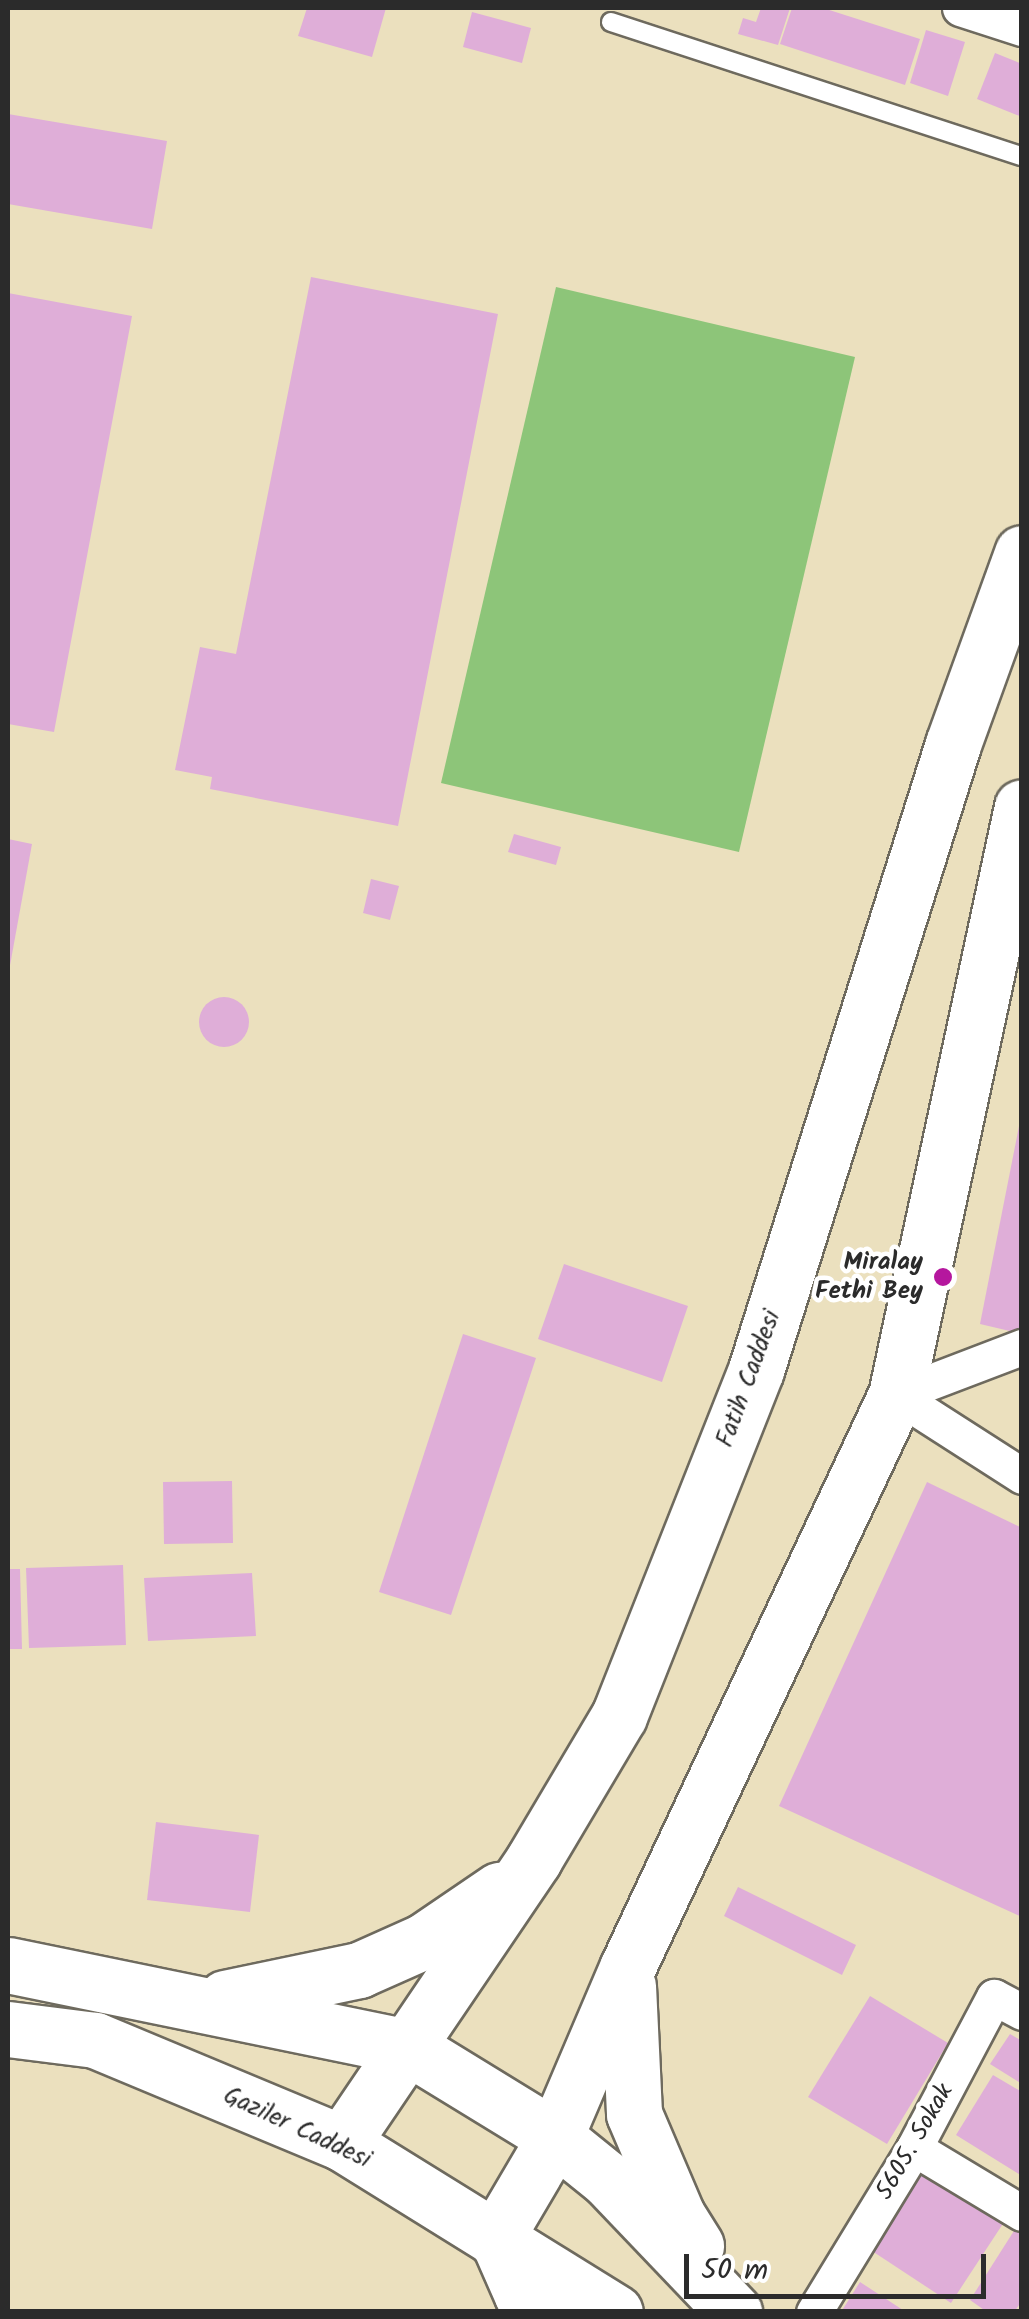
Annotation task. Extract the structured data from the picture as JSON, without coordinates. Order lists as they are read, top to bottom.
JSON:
{
  "streets": {
    "main road": ["Fatih Caddesi", "Gaziler Caddesi"],
    "street": ["5605. Sokak"]
  },
  "crossings": [
    ["Fatih Caddesi", "Gaziler Caddesi"]
  ],
  "places": ["Miralay Fethi Bey"],
  "scale_bar": "50 m"
}
